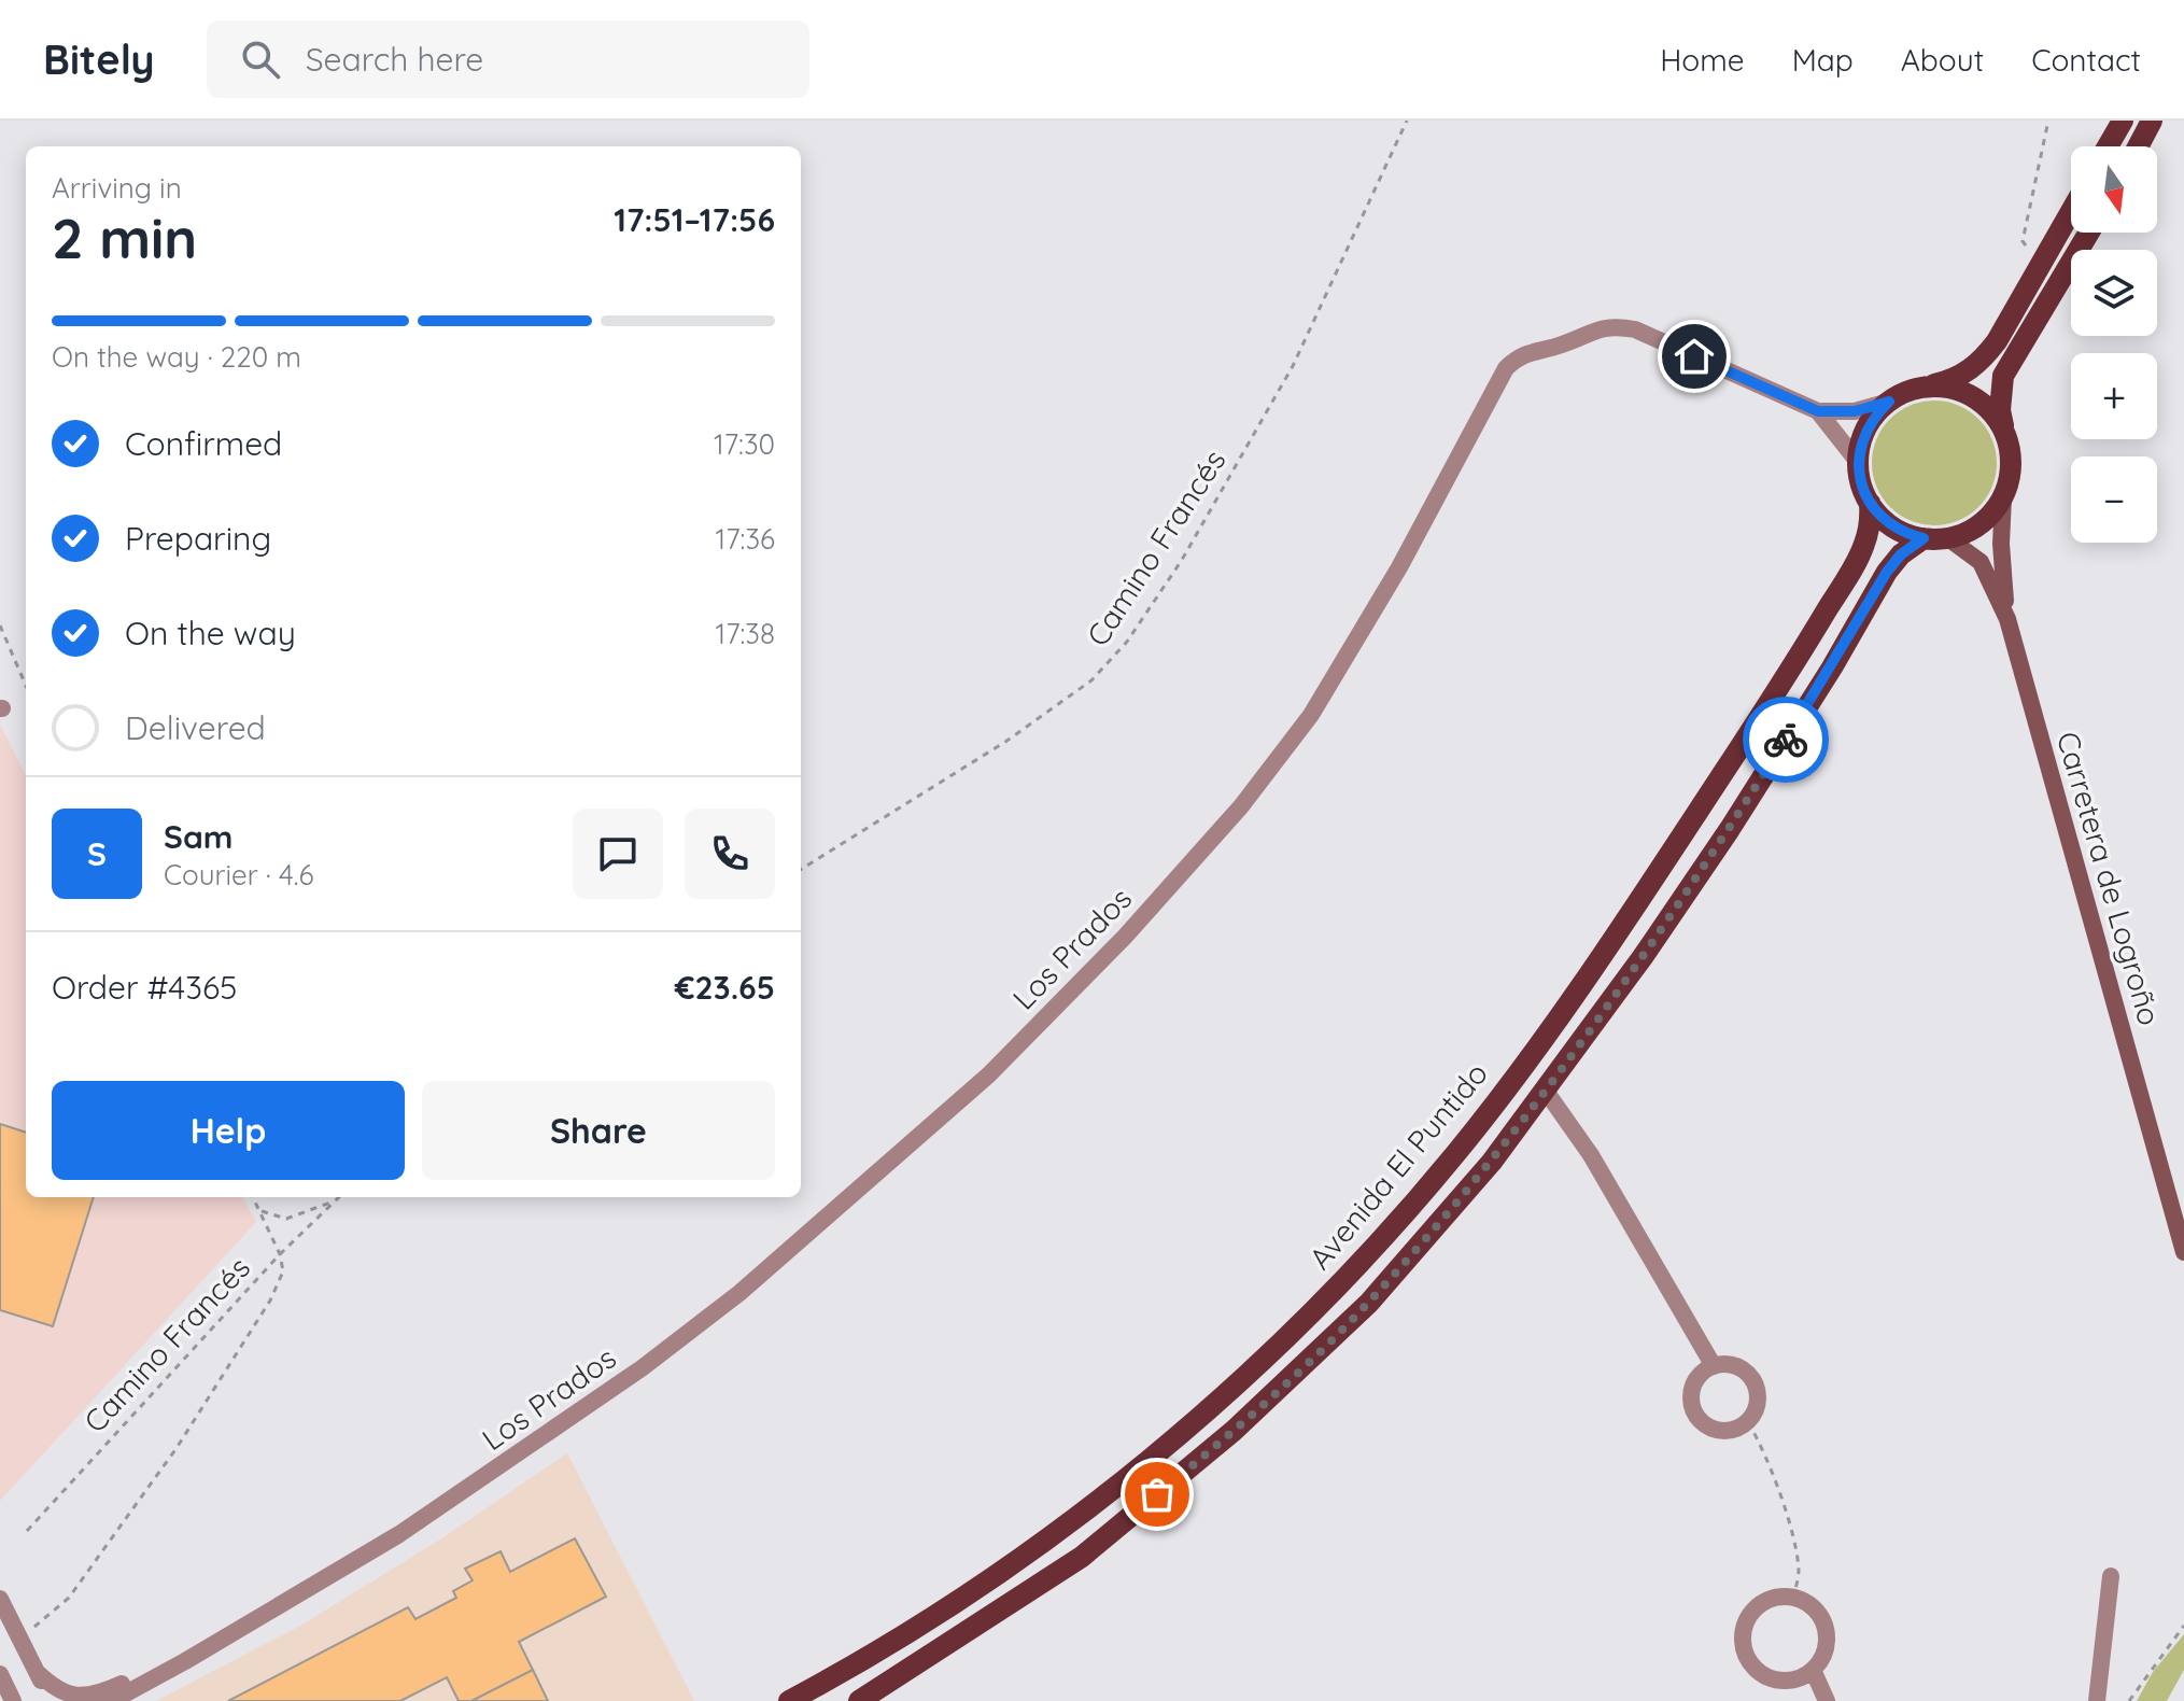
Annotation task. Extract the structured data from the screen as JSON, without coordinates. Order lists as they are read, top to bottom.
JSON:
{
  "streets": {
    "main road": ["Carretera de Logroño", "Avenida El Puntido"],
    "street": ["Los Prados"],
    "path": ["Camino Francés"]
  },
  "north": "bottom",
  "page": {
    "header": "Bitely",
    "search": "Search here",
    "nav": [
      "Home",
      "Map",
      "About",
      "Contact"
    ],
    "map_buttons": ["+", "−"],
    "heading": ["2 min", "Arriving in", "17:51–17:56"],
    "panel": [
      "Sam",
      "Courier · 4.6",
      "Order #4365",
      "€23.65"
    ],
    "bar": "On the way · 220 m",
    "list": [
      ["Confirmed", "17:30"],
      ["Preparing", "17:36"],
      ["On the way", "17:38"],
      "Delivered"
    ],
    "round": "S",
    "buttons": ["Help", "Share"]
  }
}
